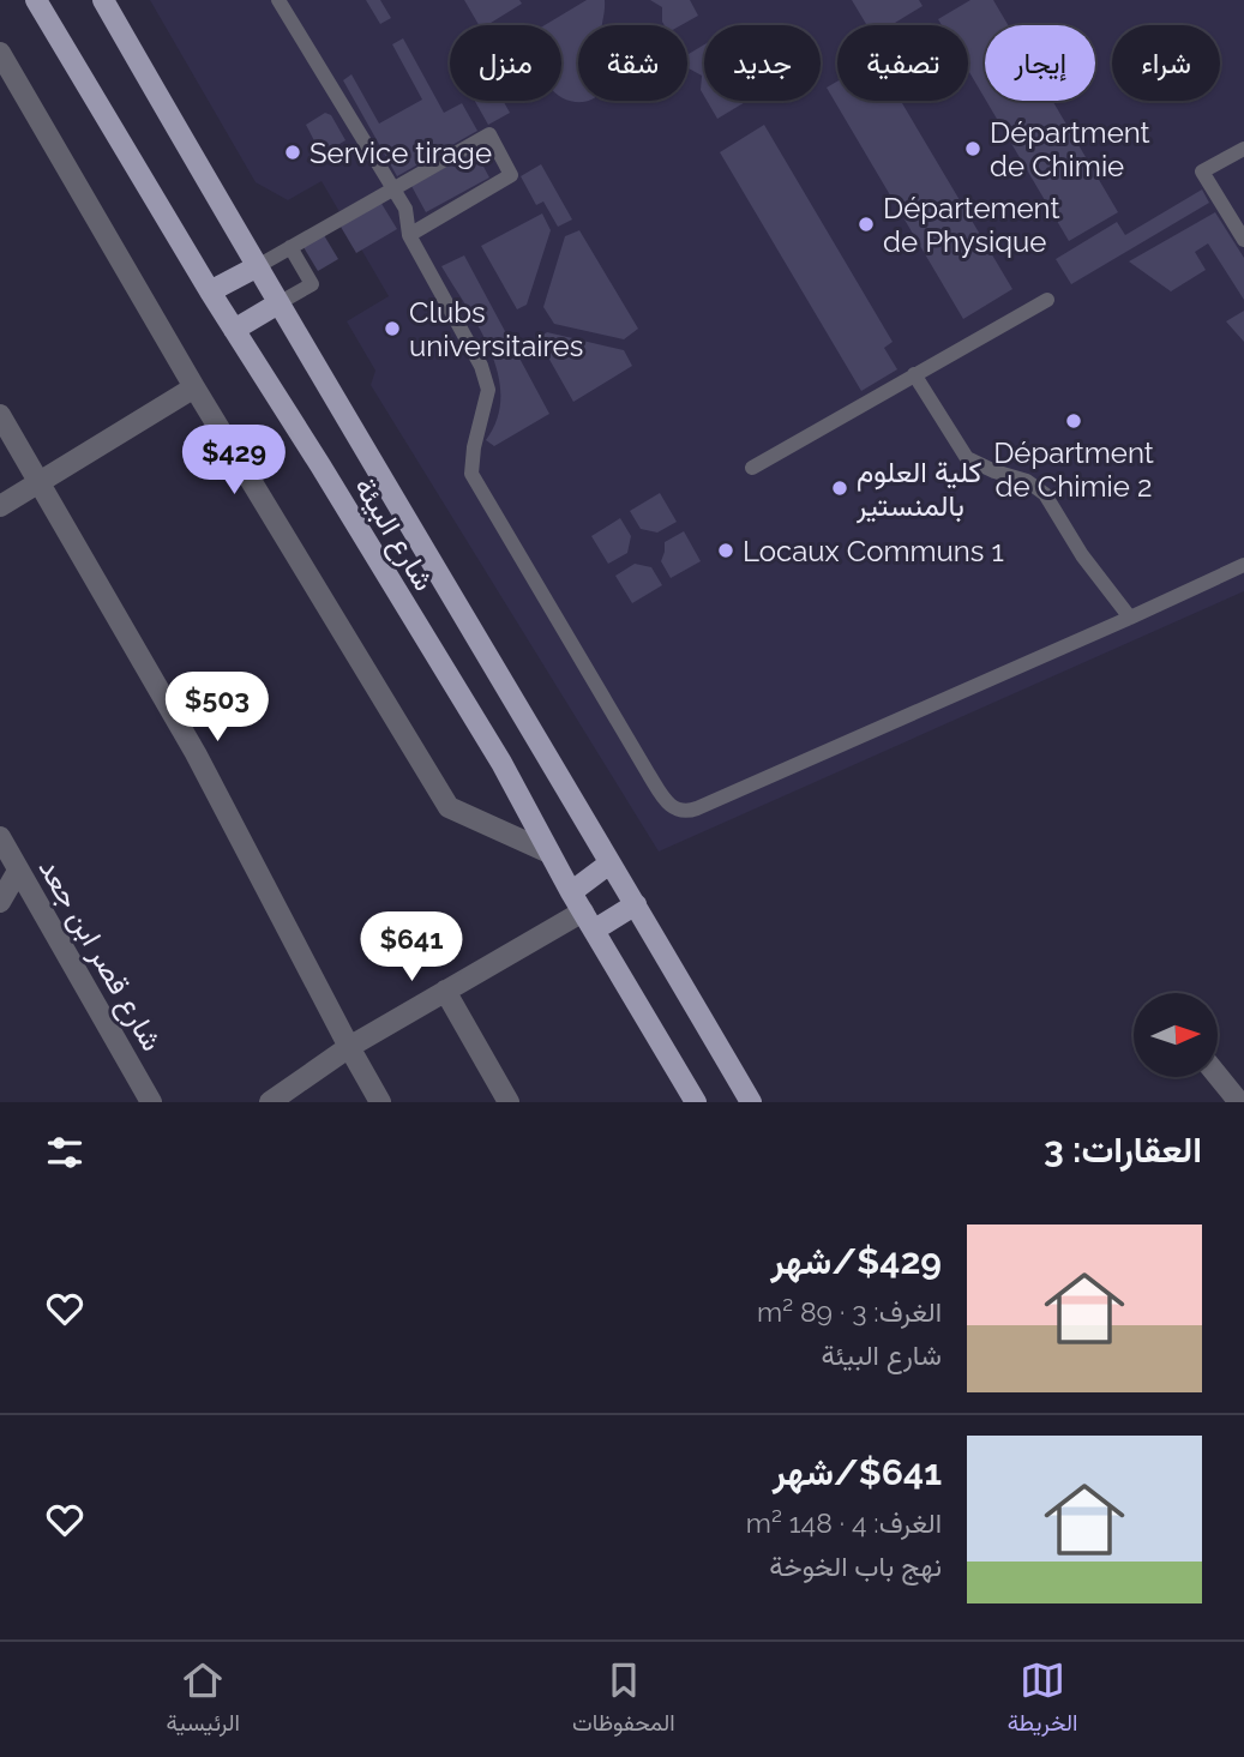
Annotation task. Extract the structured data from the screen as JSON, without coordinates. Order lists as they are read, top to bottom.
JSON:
{
  "streets": {
    "main road": ["شارع البيئة"],
    "street": ["شارع قصر ابن جعد"]
  },
  "places": [
    "Départment de Chimie",
    "Service tirage",
    "Département de Physique",
    "Clubs universitaires",
    "Départment de Chimie 2",
    "كلية العلوم بالمنستير",
    "Locaux Communs 1"
  ],
  "north": "right",
  "page": {
    "chip": [
      "شراء",
      "إيجار",
      "تصفية",
      "جديد",
      "شقة",
      "منزل"
    ],
    "price": ["$429", "$503", "$641"],
    "heading": "العقارات: 3",
    "list": [
      {
        "name": "$429/شهر",
        "note": "الغرف: 3 · 89 m² · شارع البيئة"
      },
      {
        "name": "$641/شهر",
        "note": "الغرف: 4 · 148 m² · نهج باب الخوخة"
      }
    ],
    "tabs": ["الخريطة", "المحفوظات", "الرئيسية"]
  }
}
